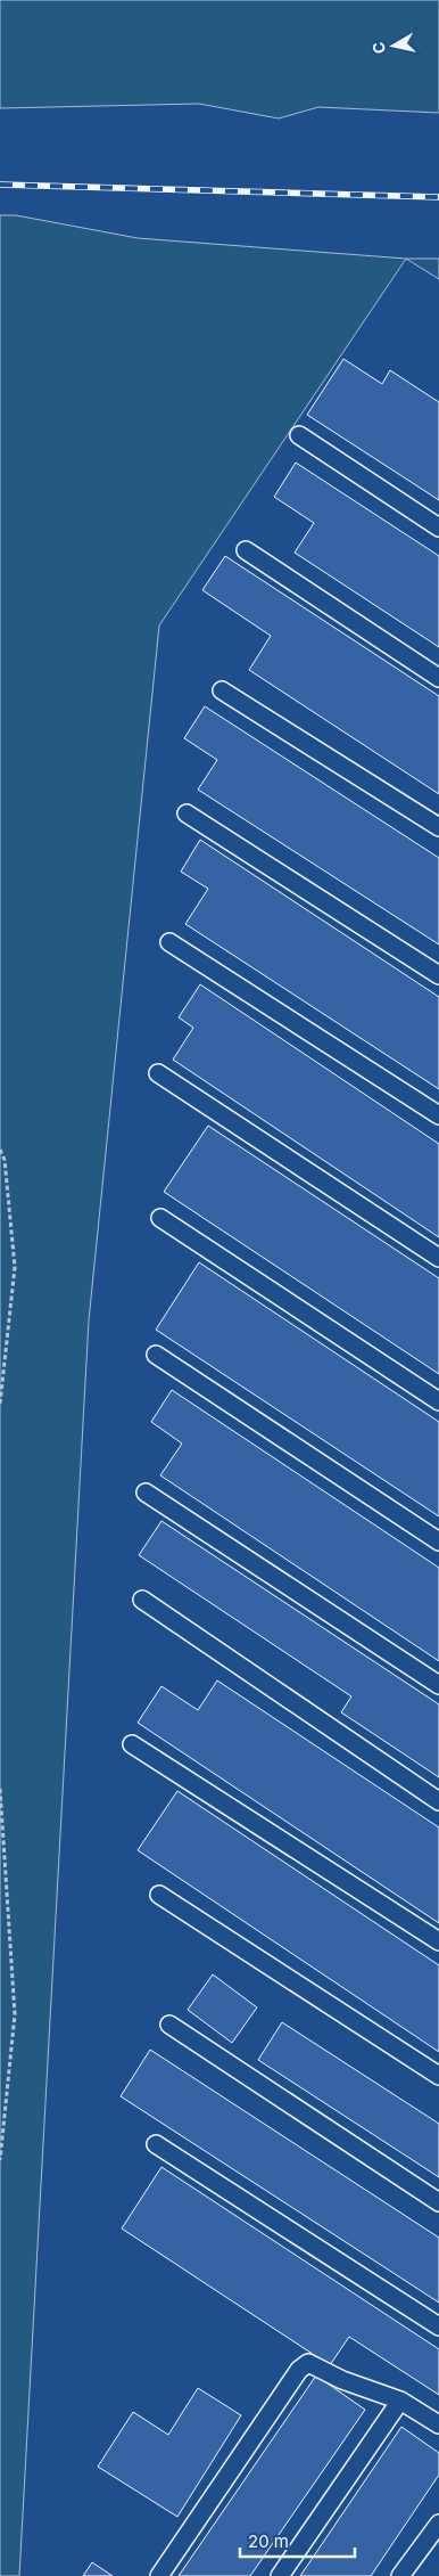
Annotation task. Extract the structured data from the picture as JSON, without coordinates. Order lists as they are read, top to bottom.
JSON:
{
  "scale_bar": "20 m",
  "north": "left"
}
